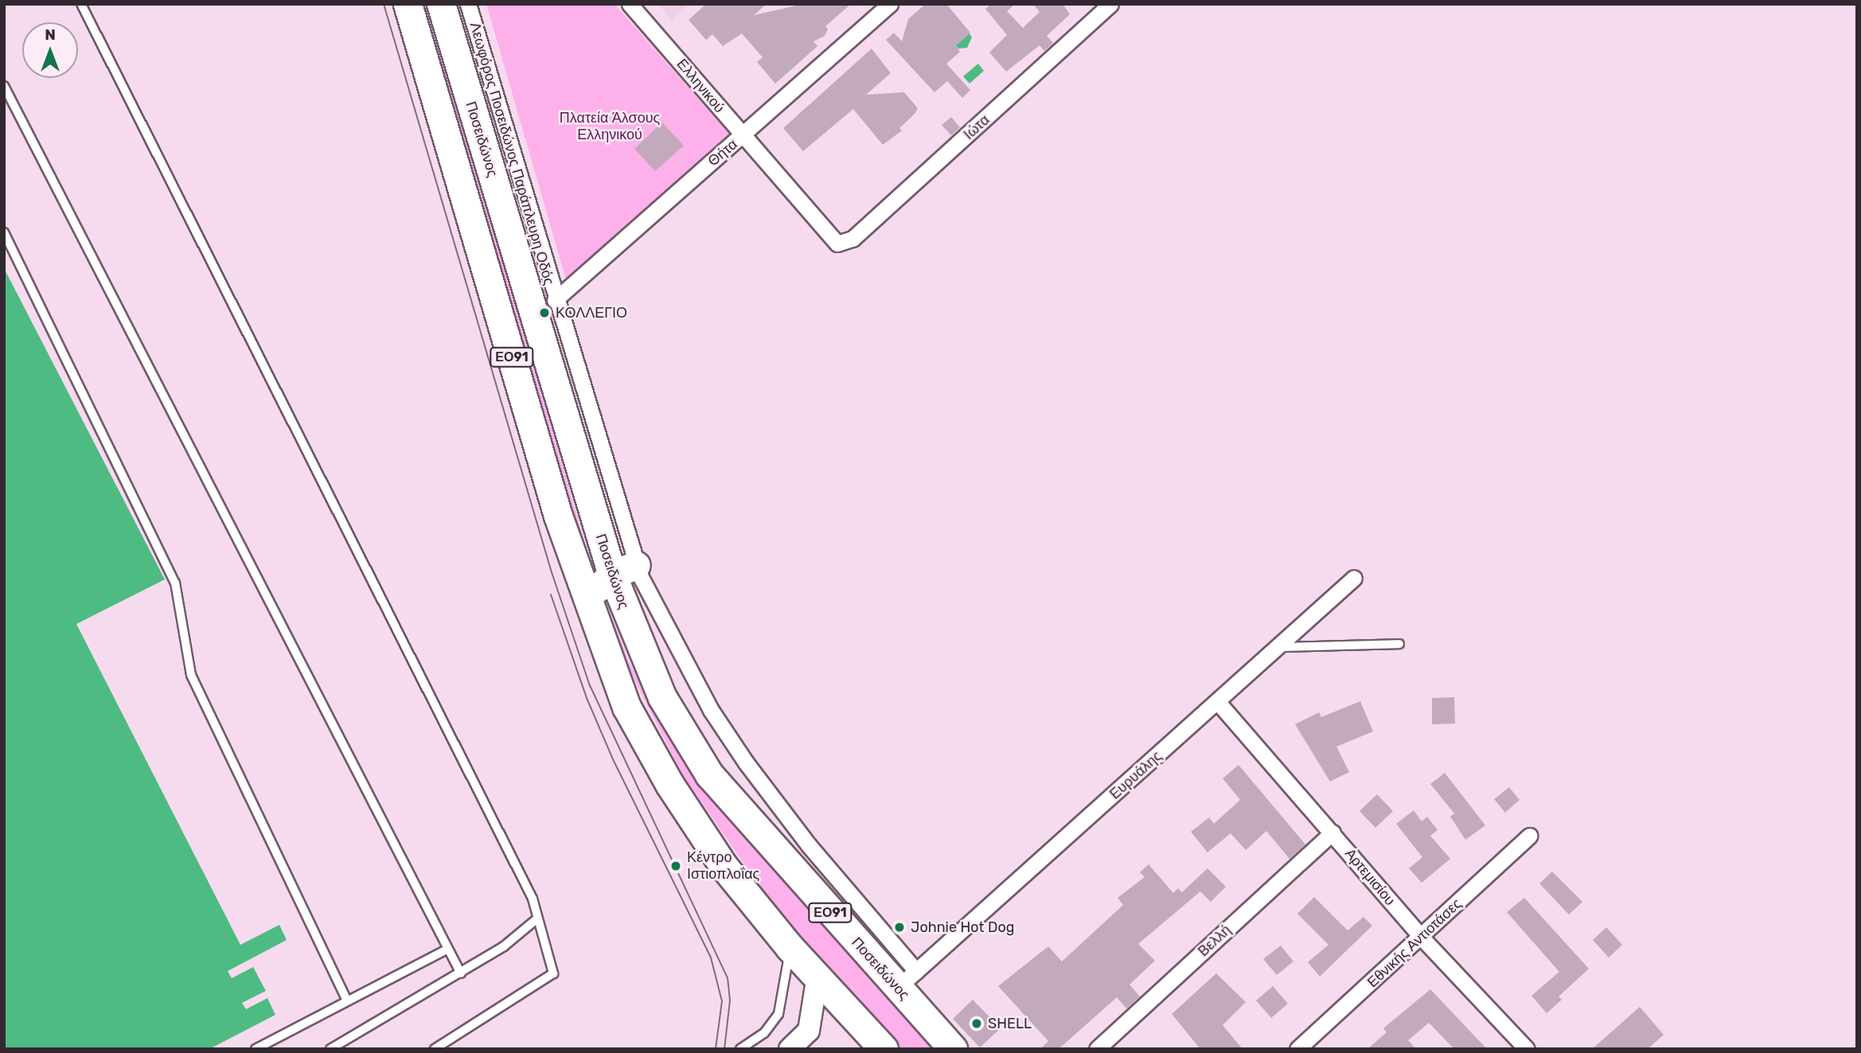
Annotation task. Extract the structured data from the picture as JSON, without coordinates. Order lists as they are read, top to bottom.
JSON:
{
  "streets": {
    "highway": ["Ποσειδώνος", "ΕΟ91"],
    "street": [
      "Ελληνικού",
      "Ιώτα",
      "Θήτα",
      "Λεωφόρος Ποσειδώνος Παράπλευρη Οδός",
      "Ευρυάλης",
      "Αρτεμισίου",
      "Βελλή",
      "Εθνικής Αντιοτάσες"
    ]
  },
  "crossings": [
    ["Ελληνικού", "Ιώτα"],
    ["Ελληνικού", "Θήτα"],
    ["Ποσειδώνος", "Λεωφόρος Ποσειδώνος Παράπλευρη Οδός"],
    ["Ποσειδώνος", "Ευρυάλης"],
    ["Θήτα", "Λεωφόρος Ποσειδώνος Παράπλευρη Οδός"],
    ["Λεωφόρος Ποσειδώνος Παράπλευρη Οδός", "Ευρυάλης"],
    ["Ευρυάλης", "Αρτεμισίου"],
    ["Αρτεμισίου", "Βελλή"],
    ["Αρτεμισίου", "Εθνικής Αντιοτάσες"]
  ],
  "parks": ["Πλατεία Άλσους Ελληνικού"],
  "places": [
    "ΚΟΛΛΕΓΙΟ",
    "Κέντρο Ιστιοπλοΐας",
    "Johnie Hot Dog",
    "SHELL"
  ],
  "north": "top"
}
